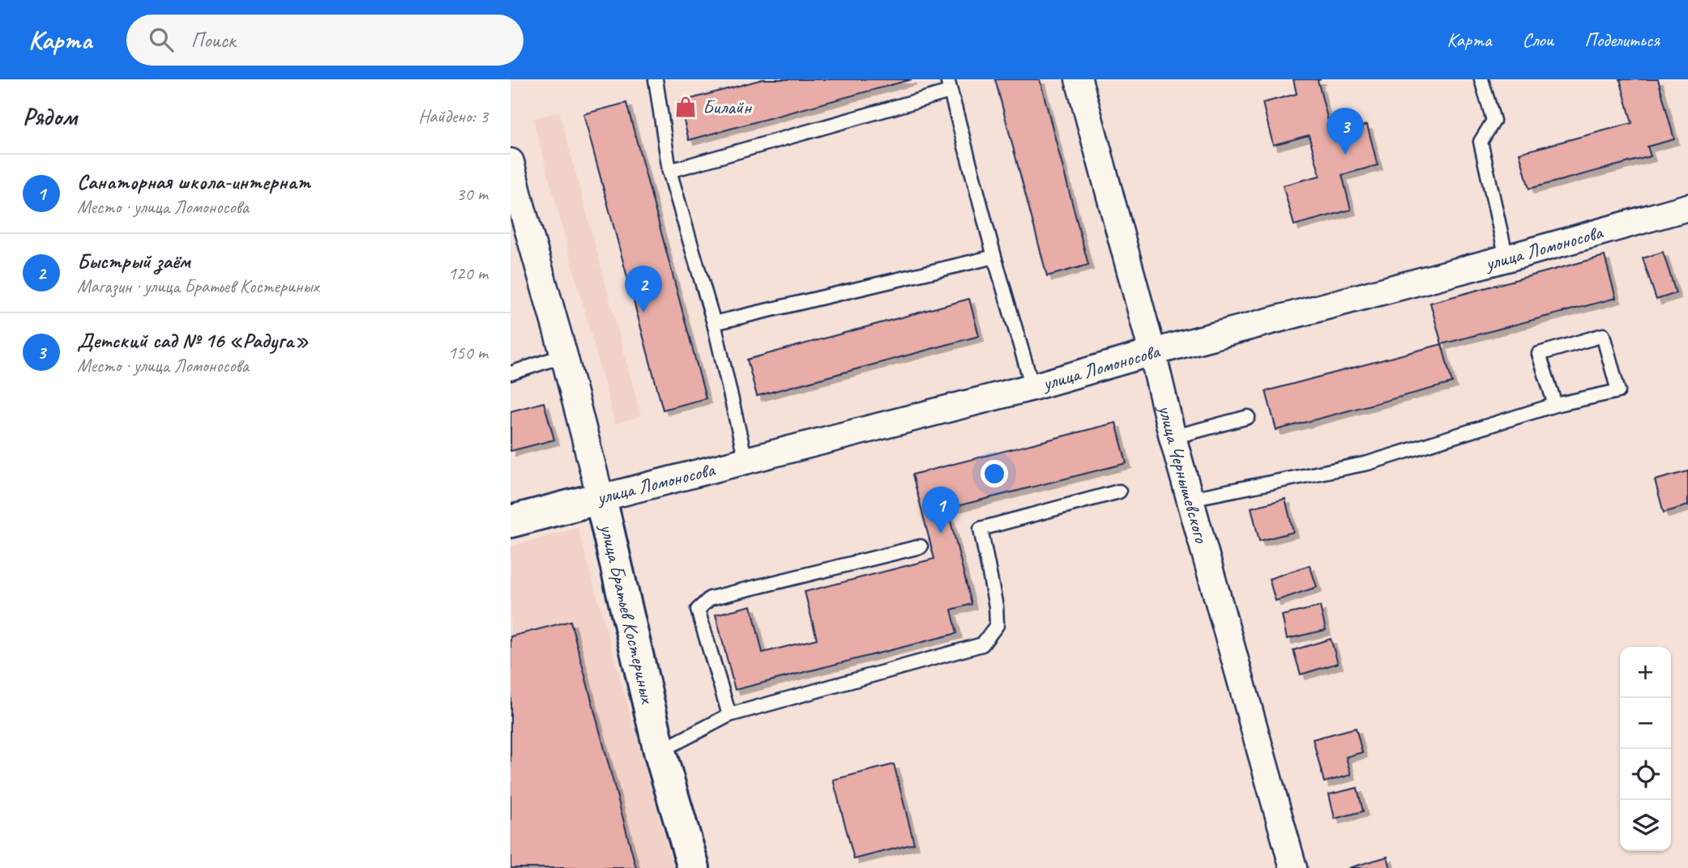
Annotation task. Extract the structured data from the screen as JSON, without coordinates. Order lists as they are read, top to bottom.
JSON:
{
  "streets": {
    "street": ["улица Ломоносова", "улица Чернышевского", "улица Братьев Костериных"]
  },
  "crossings": [
    ["улица Ломоносова", "улица Чернышевского"],
    ["улица Ломоносова", "улица Братьев Костериных"]
  ],
  "places": {
    "shop": ["Билайн"]
  },
  "page": {
    "header": "Карта",
    "search": "Поиск",
    "nav": ["Карта", "Слои", "Поделиться"],
    "heading": ["Рядом", "Найдено: 3"],
    "pins": ["3", "2", "1"],
    "list": [
      {
        "mark": "1",
        "name": "Санаторная школа-интернат",
        "note": "Место · улица Ломоносова",
        "value": "30 m"
      },
      {
        "mark": "2",
        "name": "Быстрый заём",
        "note": "Магазин · улица Братьев Костериных",
        "value": "120 m"
      },
      {
        "mark": "3",
        "name": "Детский сад № 16 «Радуга»",
        "note": "Место · улица Ломоносова",
        "value": "150 m"
      }
    ],
    "map_buttons": ["+", "−"]
  }
}
